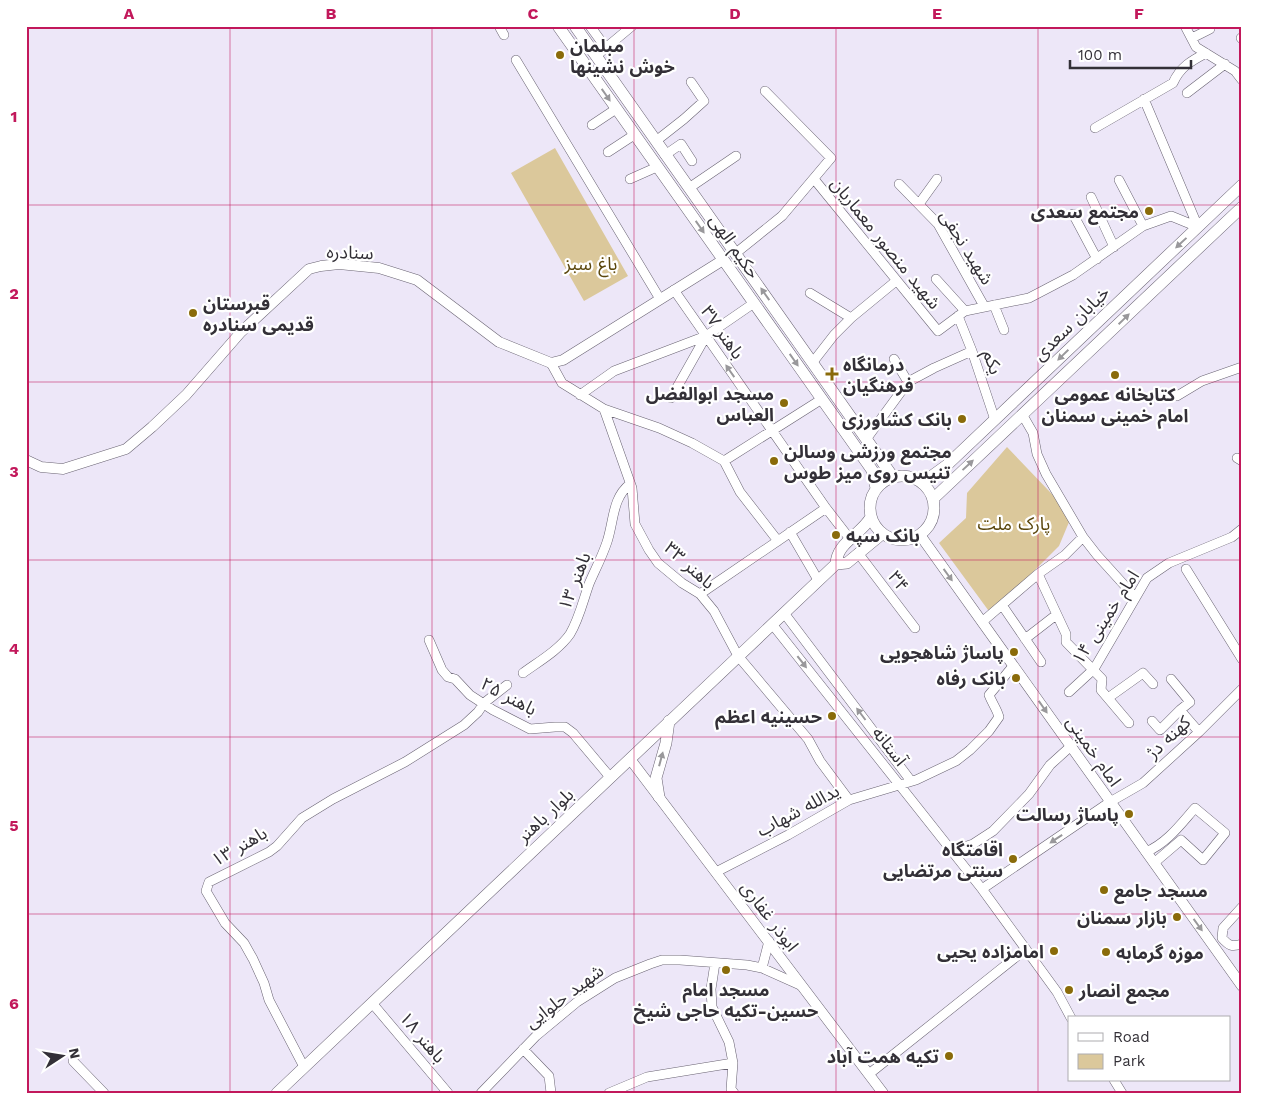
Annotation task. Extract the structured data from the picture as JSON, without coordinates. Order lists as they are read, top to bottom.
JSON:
{
  "streets": {
    "main road": ["حکیم الهی", "خیابان سعدی", "بلوار باهنر"],
    "street": [
      "شهید منصور معماریان",
      "شهید نجفی",
      "سنادره",
      "باهنر ۳۷",
      "یکم",
      "باهنر ۳۳",
      "باهنر ۱۳",
      "۳۴",
      "امام خمینی ۱۴",
      "باهنر ۲۵",
      "کهنه دژ",
      "آستانه",
      "امام خمینی",
      "یدالله شهاب",
      "ابوذر غفاری",
      "شهید حلوایی",
      "باهنر ۱۸"
    ]
  },
  "crossings": [
    ["شهید منصور معماریان", "شهید نجفی"],
    ["شهید منصور معماریان", "خیابان سعدی"],
    ["شهید منصور معماریان", "یکم"],
    ["حکیم الهی", "خیابان سعدی"],
    ["حکیم الهی", "امام خمینی"],
    ["خیابان سعدی", "یکم"],
    ["خیابان سعدی", "امام خمینی"],
    ["باهنر ۳۳", "باهنر ۱۳"],
    ["باهنر ۳۳", "یدالله شهاب"],
    ["باهنر ۳۳", "بلوار باهنر"],
    ["باهنر ۱۳", "باهنر ۲۵"],
    ["باهنر ۱۳", "بلوار باهنر"],
    ["باهنر ۲۵", "بلوار باهنر"],
    ["کهنه دژ", "آستانه"],
    ["کهنه دژ", "امام خمینی"],
    ["آستانه", "یدالله شهاب"],
    ["آستانه", "بلوار باهنر"],
    ["امام خمینی", "یدالله شهاب"],
    ["یدالله شهاب", "ابوذر غفاری"],
    ["بلوار باهنر", "ابوذر غفاری"],
    ["بلوار باهنر", "باهنر ۱۸"],
    ["ابوذر غفاری", "شهید حلوایی"]
  ],
  "one_way": ["باهنر ۳۷"],
  "parks": ["باغ سبز", "پارک ملت"],
  "places": {
    "other": [
      "مبلمان خوش نشینها",
      "مجتمع سعدی",
      "قبرستان قدیمی سنادره",
      "کتابخانه عمومی امام خمینی سمنان",
      "مسجد ابوالفضل العباس",
      "بانک کشاورزی",
      "مجتمع ورزشی وسالن تنیس روی میز طوس",
      "بانک سپه",
      "پاساژ شاهجویی",
      "بانک رفاه",
      "حسینیه اعظم",
      "پاساژ رسالت",
      "اقامتگاه سنتی مرتضایی",
      "مسجد جامع",
      "بازار سمنان",
      "امامزاده یحیی",
      "موزه گرمابه",
      "مسجد امام حسین-تکیه حاجی شیخ",
      "مجمع انصار",
      "تکیه همت آباد"
    ],
    "health": ["درمانگاه فرهنگیان"]
  },
  "legend": ["Road", "Park"],
  "scale_bar": "100 m",
  "north": "right",
  "grid": {
    "columns": [
      "A",
      "B",
      "C",
      "D",
      "E",
      "F"
    ],
    "rows": [
      "1",
      "2",
      "3",
      "4",
      "5",
      "6"
    ]
  }
}
